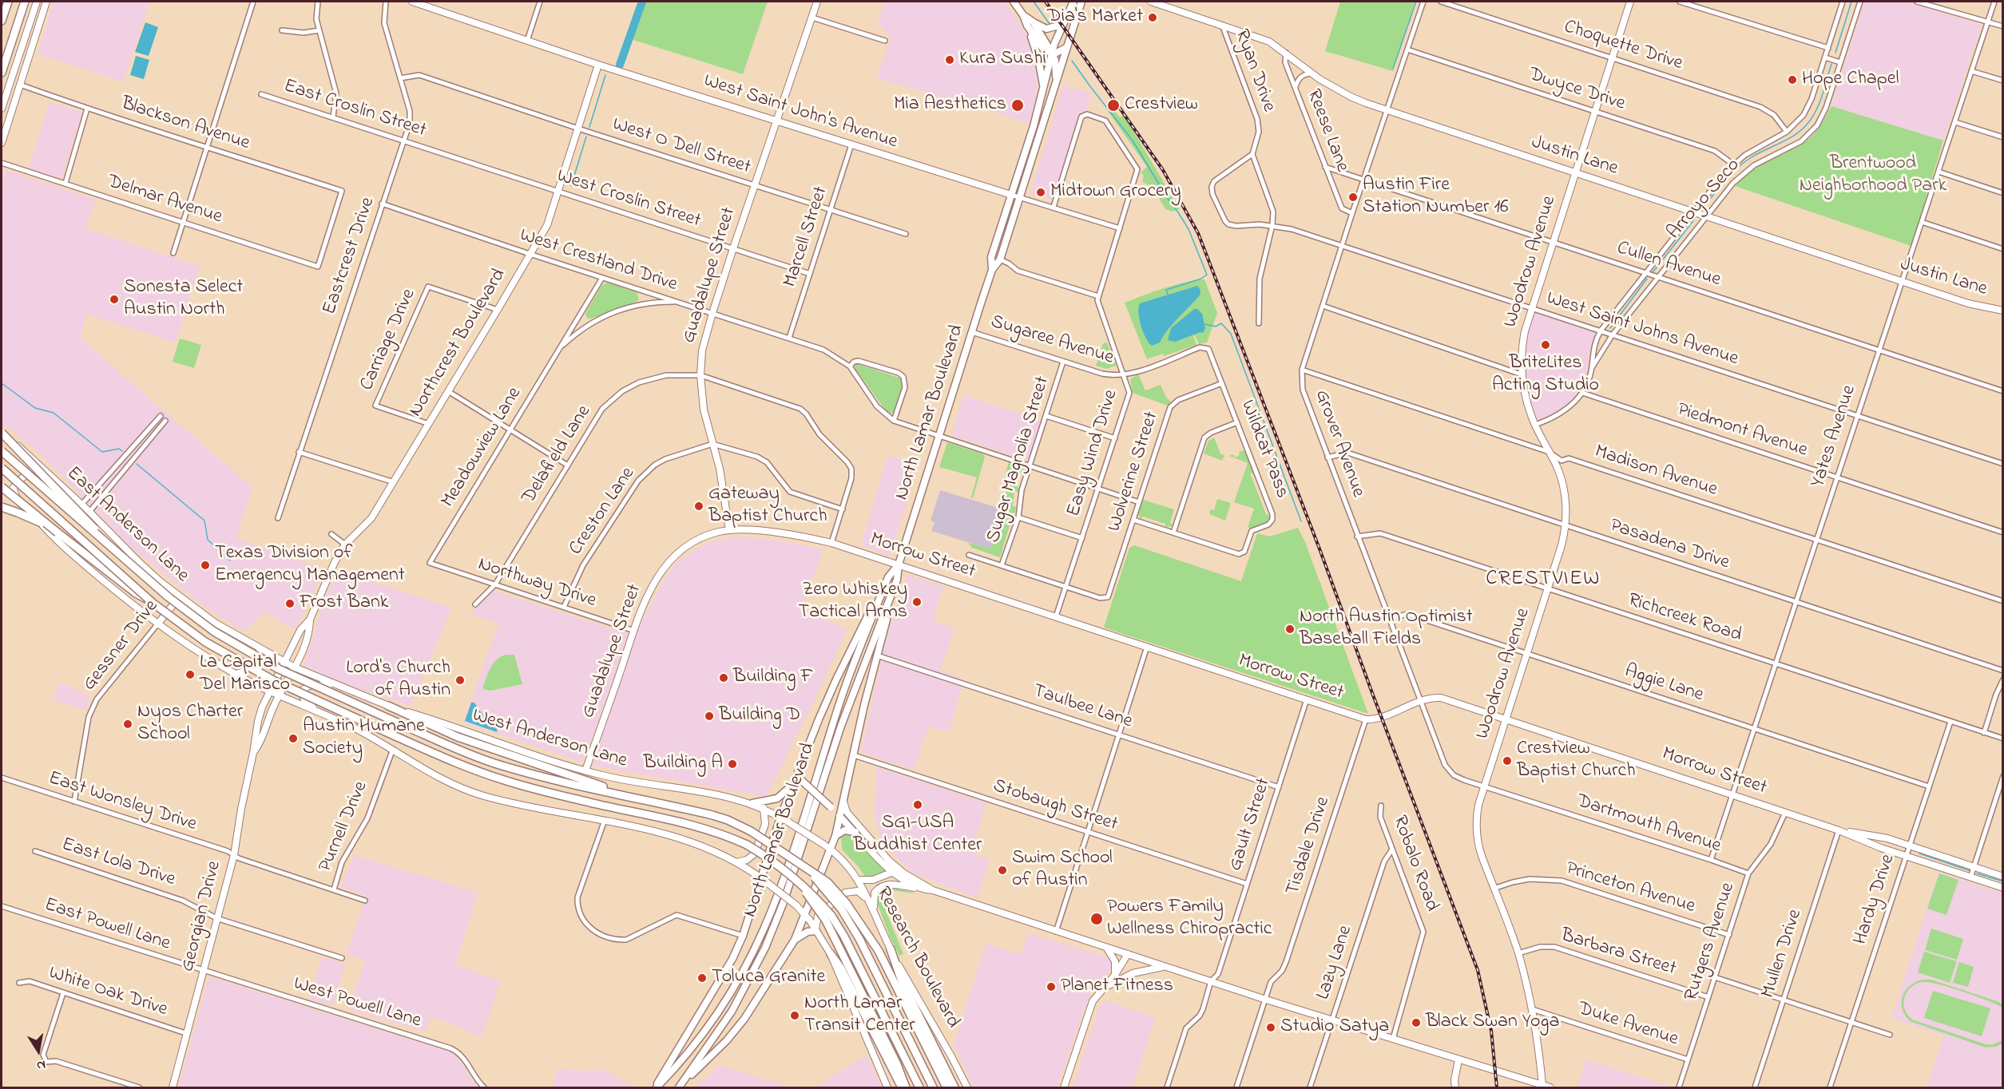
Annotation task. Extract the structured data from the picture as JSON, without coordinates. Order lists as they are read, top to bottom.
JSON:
{
  "streets": {
    "main road": ["North Lamar Boulevard"],
    "street": [
      "Choquette Drive",
      "Ryan Drive",
      "Dwyce Drive",
      "East Croslin Street",
      "West Saint John's Avenue",
      "Blackson Avenue",
      "Reese Lane",
      "West O Dell Street",
      "Justin Lane",
      "West Croslin Street",
      "Arroyo Seco",
      "Delmar Avenue",
      "Marcell Street",
      "Eastcrest Drive",
      "West Crestland Drive",
      "Woodrow Avenue",
      "Cullen Avenue",
      "Guadalupe Street",
      "West Saint Johns Avenue",
      "Carriage Drive",
      "Sugaree Avenue",
      "Northcrest Boulevard",
      "Piedmont Avenue",
      "Yates Avenue",
      "Grover Avenue",
      "Meadowview Lane",
      "Wildcat Pass",
      "Easy Wind Drive",
      "Delafield Lane",
      "Sugar Magnolia Street",
      "Wolverine Street",
      "Madison Avenue",
      "Creston Lane",
      "East Anderson Lane",
      "Pasadena Drive",
      "Morrow Street",
      "Northway Drive",
      "Richcreek Road",
      "Gessner Drive",
      "Aggie Lane",
      "Taulbee Lane",
      "West Anderson Lane",
      "East Wonsley Drive",
      "Stobaugh Street",
      "Gault Street",
      "Dartmouth Avenue",
      "Purnell Drive",
      "Tisdale Drive",
      "East Lola Drive",
      "Robalo Road",
      "Princeton Avenue",
      "Hardy Drive",
      "Georgian Drive",
      "East Powell Lane",
      "Rutgers Avenue",
      "Barbara Street",
      "Mullen Drive",
      "Research Boulevard",
      "Lazy Lane",
      "White Oak Drive",
      "West Powell Lane",
      "Duke Avenue"
    ]
  },
  "crossings": [
    ["Choquette Drive", "Arroyo Seco"],
    ["Choquette Drive", "Woodrow Avenue"],
    ["Ryan Drive", "Justin Lane"],
    ["Ryan Drive", "West Saint Johns Avenue"],
    ["Dwyce Drive", "Arroyo Seco"],
    ["Dwyce Drive", "Woodrow Avenue"],
    ["Dwyce Drive", "Grover Avenue"],
    ["East Croslin Street", "West Croslin Street"],
    ["East Croslin Street", "Eastcrest Drive"],
    ["West Saint John's Avenue", "Marcell Street"],
    ["West Saint John's Avenue", "Guadalupe Street"],
    ["West Saint John's Avenue", "Northcrest Boulevard"],
    ["West Saint John's Avenue", "North Lamar Boulevard"],
    ["Blackson Avenue", "Delmar Avenue"],
    ["Reese Lane", "Justin Lane"],
    ["Reese Lane", "Cullen Avenue"],
    ["Reese Lane", "Grover Avenue"],
    ["West O Dell Street", "Marcell Street"],
    ["West O Dell Street", "Eastcrest Drive"],
    ["West O Dell Street", "Guadalupe Street"],
    ["West O Dell Street", "Northcrest Boulevard"],
    ["Justin Lane", "Arroyo Seco"],
    ["Justin Lane", "Woodrow Avenue"],
    ["Justin Lane", "Yates Avenue"],
    ["Justin Lane", "Grover Avenue"],
    ["West Croslin Street", "Marcell Street"],
    ["West Croslin Street", "Guadalupe Street"],
    ["West Croslin Street", "Northcrest Boulevard"],
    ["Arroyo Seco", "Woodrow Avenue"],
    ["Arroyo Seco", "Cullen Avenue"],
    ["Arroyo Seco", "West Saint Johns Avenue"],
    ["Arroyo Seco", "Piedmont Avenue"],
    ["Marcell Street", "West Crestland Drive"],
    ["Eastcrest Drive", "West Crestland Drive"],
    ["West Crestland Drive", "Guadalupe Street"],
    ["West Crestland Drive", "Northcrest Boulevard"],
    ["West Crestland Drive", "North Lamar Boulevard"],
    ["West Crestland Drive", "Meadowview Lane"],
    ["West Crestland Drive", "Easy Wind Drive"],
    ["West Crestland Drive", "Sugar Magnolia Street"],
    ["West Crestland Drive", "Wolverine Street"],
    ["Woodrow Avenue", "Cullen Avenue"],
    ["Woodrow Avenue", "West Saint Johns Avenue"],
    ["Woodrow Avenue", "Grover Avenue"],
    ["Woodrow Avenue", "Madison Avenue"],
    ["Woodrow Avenue", "Pasadena Drive"],
    ["Woodrow Avenue", "Morrow Street"],
    ["Woodrow Avenue", "Richcreek Road"],
    ["Woodrow Avenue", "Aggie Lane"],
    ["Woodrow Avenue", "Dartmouth Avenue"],
    ["Woodrow Avenue", "Princeton Avenue"],
    ["Woodrow Avenue", "Barbara Street"],
    ["Woodrow Avenue", "Duke Avenue"],
    ["Cullen Avenue", "Yates Avenue"],
    ["Cullen Avenue", "Grover Avenue"],
    ["Guadalupe Street", "Delafield Lane"],
    ["Guadalupe Street", "Creston Lane"],
    ["Guadalupe Street", "Morrow Street"],
    ["Guadalupe Street", "Northway Drive"],
    ["Guadalupe Street", "West Anderson Lane"],
    ["West Saint Johns Avenue", "Yates Avenue"],
    ["West Saint Johns Avenue", "Grover Avenue"],
    ["Carriage Drive", "Northcrest Boulevard"],
    ["Sugaree Avenue", "North Lamar Boulevard"],
    ["Sugaree Avenue", "Wildcat Pass"],
    ["Sugaree Avenue", "Easy Wind Drive"],
    ["Sugaree Avenue", "Sugar Magnolia Street"],
    ["Northcrest Boulevard", "East Anderson Lane"],
    ["Northcrest Boulevard", "West Anderson Lane"],
    ["Northcrest Boulevard", "Georgian Drive"],
    ["North Lamar Boulevard", "Morrow Street"],
    ["Piedmont Avenue", "Yates Avenue"],
    ["Yates Avenue", "Madison Avenue"],
    ["Yates Avenue", "Pasadena Drive"],
    ["Yates Avenue", "Morrow Street"],
    ["Yates Avenue", "Richcreek Road"],
    ["Yates Avenue", "Aggie Lane"],
    ["Yates Avenue", "Dartmouth Avenue"],
    ["Grover Avenue", "Madison Avenue"],
    ["Grover Avenue", "Pasadena Drive"],
    ["Grover Avenue", "Morrow Street"],
    ["Grover Avenue", "Richcreek Road"],
    ["Grover Avenue", "Aggie Lane"],
    ["Grover Avenue", "Dartmouth Avenue"],
    ["Meadowview Lane", "Northway Drive"],
    ["Wildcat Pass", "Wolverine Street"],
    ["Easy Wind Drive", "Wolverine Street"],
    ["Easy Wind Drive", "Morrow Street"],
    ["Delafield Lane", "Northway Drive"],
    ["Creston Lane", "Northway Drive"],
    ["East Anderson Lane", "Gessner Drive"],
    ["East Anderson Lane", "West Anderson Lane"],
    ["East Anderson Lane", "Georgian Drive"],
    ["Morrow Street", "Gault Street"],
    ["Morrow Street", "Tisdale Drive"],
    ["Morrow Street", "Hardy Drive"],
    ["Morrow Street", "Rutgers Avenue"],
    ["Morrow Street", "Mullen Drive"],
    ["Richcreek Road", "Hardy Drive"],
    ["Gessner Drive", "East Wonsley Drive"],
    ["Aggie Lane", "Hardy Drive"],
    ["Taulbee Lane", "Gault Street"],
    ["West Anderson Lane", "Georgian Drive"],
    ["West Anderson Lane", "Research Boulevard"],
    ["East Wonsley Drive", "Purnell Drive"],
    ["East Wonsley Drive", "Georgian Drive"],
    ["Stobaugh Street", "Gault Street"],
    ["Dartmouth Avenue", "Rutgers Avenue"],
    ["East Lola Drive", "Georgian Drive"],
    ["Robalo Road", "Lazy Lane"],
    ["Princeton Avenue", "Rutgers Avenue"],
    ["Georgian Drive", "East Powell Lane"],
    ["Georgian Drive", "White Oak Drive"],
    ["Georgian Drive", "West Powell Lane"],
    ["East Powell Lane", "West Powell Lane"],
    ["Rutgers Avenue", "Barbara Street"],
    ["Rutgers Avenue", "Duke Avenue"]
  ],
  "districts": ["CRESTVIEW"],
  "parks": ["Brentwood Neighborhood Park"],
  "places": [
    "Dia's Market",
    "Kura Sushi",
    "Hope Chapel",
    "Mia Aesthetics",
    "Crestview",
    "Midtown Grocery",
    "Austin Fire Station Number 16",
    "Sonesta Select Austin North",
    "BriteLites Acting Studio",
    "Gateway Baptist Church",
    "Texas Division of Emergency Management",
    "Zero Whiskey Tactical Arms",
    "Frost Bank",
    "North Austin Optimist Baseball Fields",
    "La Capital Del Marisco",
    "Building F",
    "Lord's Church of Austin",
    "Building D",
    "Nyos Charter School",
    "Austin Humane Society",
    "Crestview Baptist Church",
    "Building A",
    "SGI-USA Buddhist Center",
    "Swim School of Austin",
    "Powers Family Wellness Chiropractic",
    "Toluca Granite",
    "Planet Fitness",
    "North Lamar Transit Center",
    "Black Swan Yoga",
    "Studio Satya"
  ],
  "north": "bottom"
}
